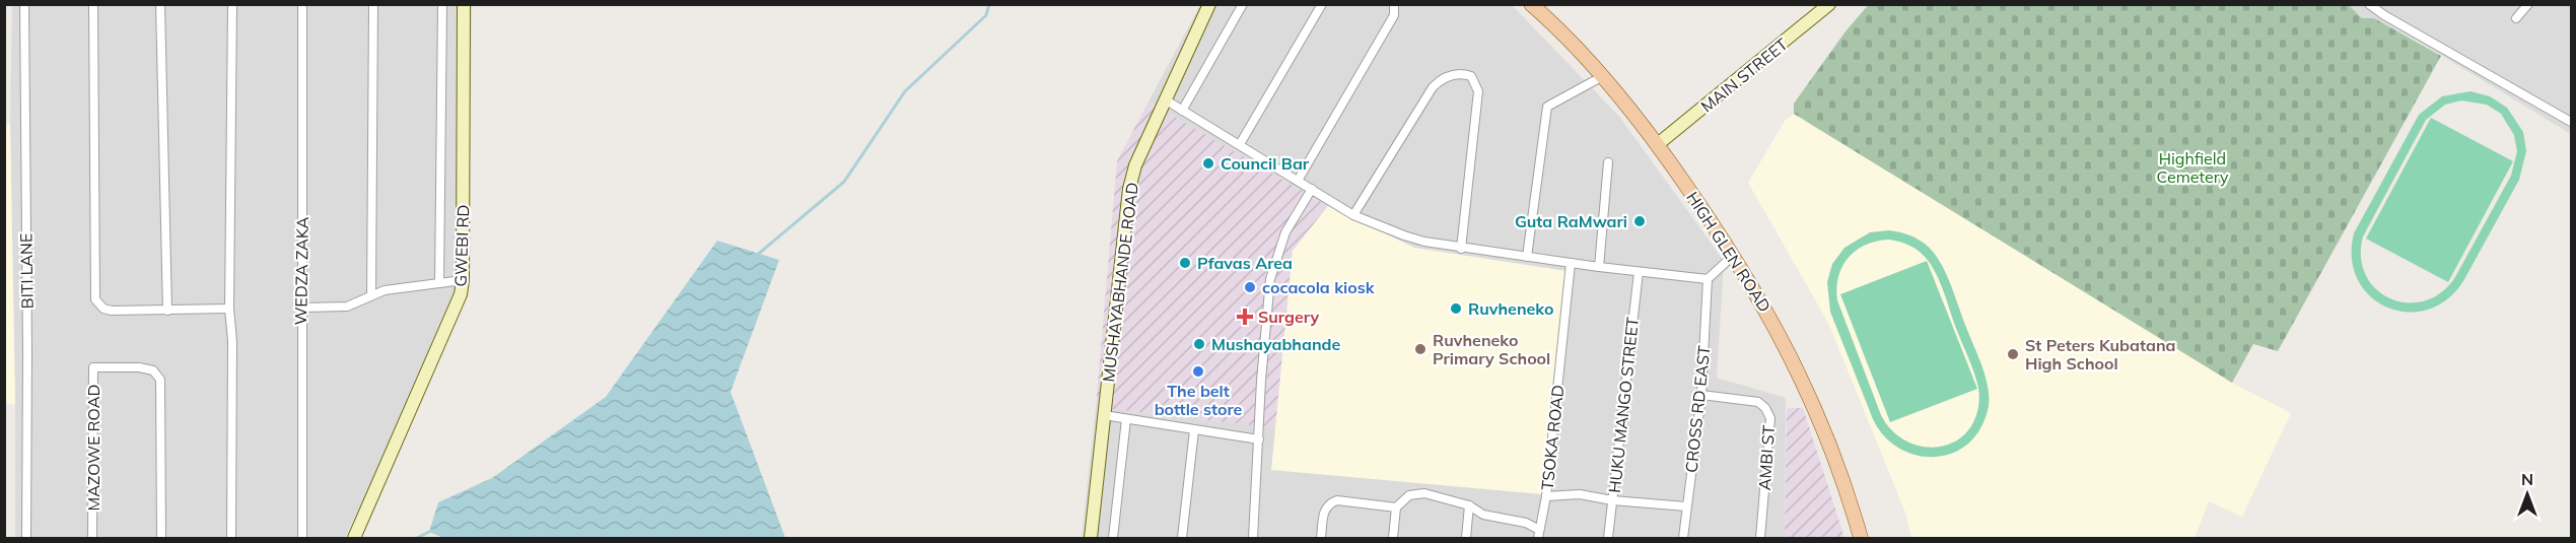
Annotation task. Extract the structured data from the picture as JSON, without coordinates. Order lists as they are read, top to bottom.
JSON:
{
  "streets": {
    "main road": ["HIGH GLEN ROAD"],
    "street": [
      "MAIN STREET",
      "GWEBI RD",
      "BITI LANE",
      "WEDZA ZAKA",
      "MUSHAYABHANDE ROAD",
      "HUKU MANGO STREET",
      "CROSS RD EAST",
      "TSOKA ROAD",
      "MAZOWE ROAD",
      "AMBI ST"
    ]
  },
  "crossings": [
    ["MAIN STREET", "HIGH GLEN ROAD"],
    ["CROSS RD EAST", "AMBI ST"]
  ],
  "parks": ["Highfield Cemetery"],
  "places": {
    "other": [
      "Council Bar",
      "Guta RaMwari",
      "Pfavas Area",
      "cocacola kiosk",
      "Ruvheneko",
      "Mushayabhande",
      "Ruvheneko Primary School",
      "St Peters Kubatana High School",
      "The belt bottle store"
    ],
    "health": ["Surgery"]
  },
  "north": "top"
}
